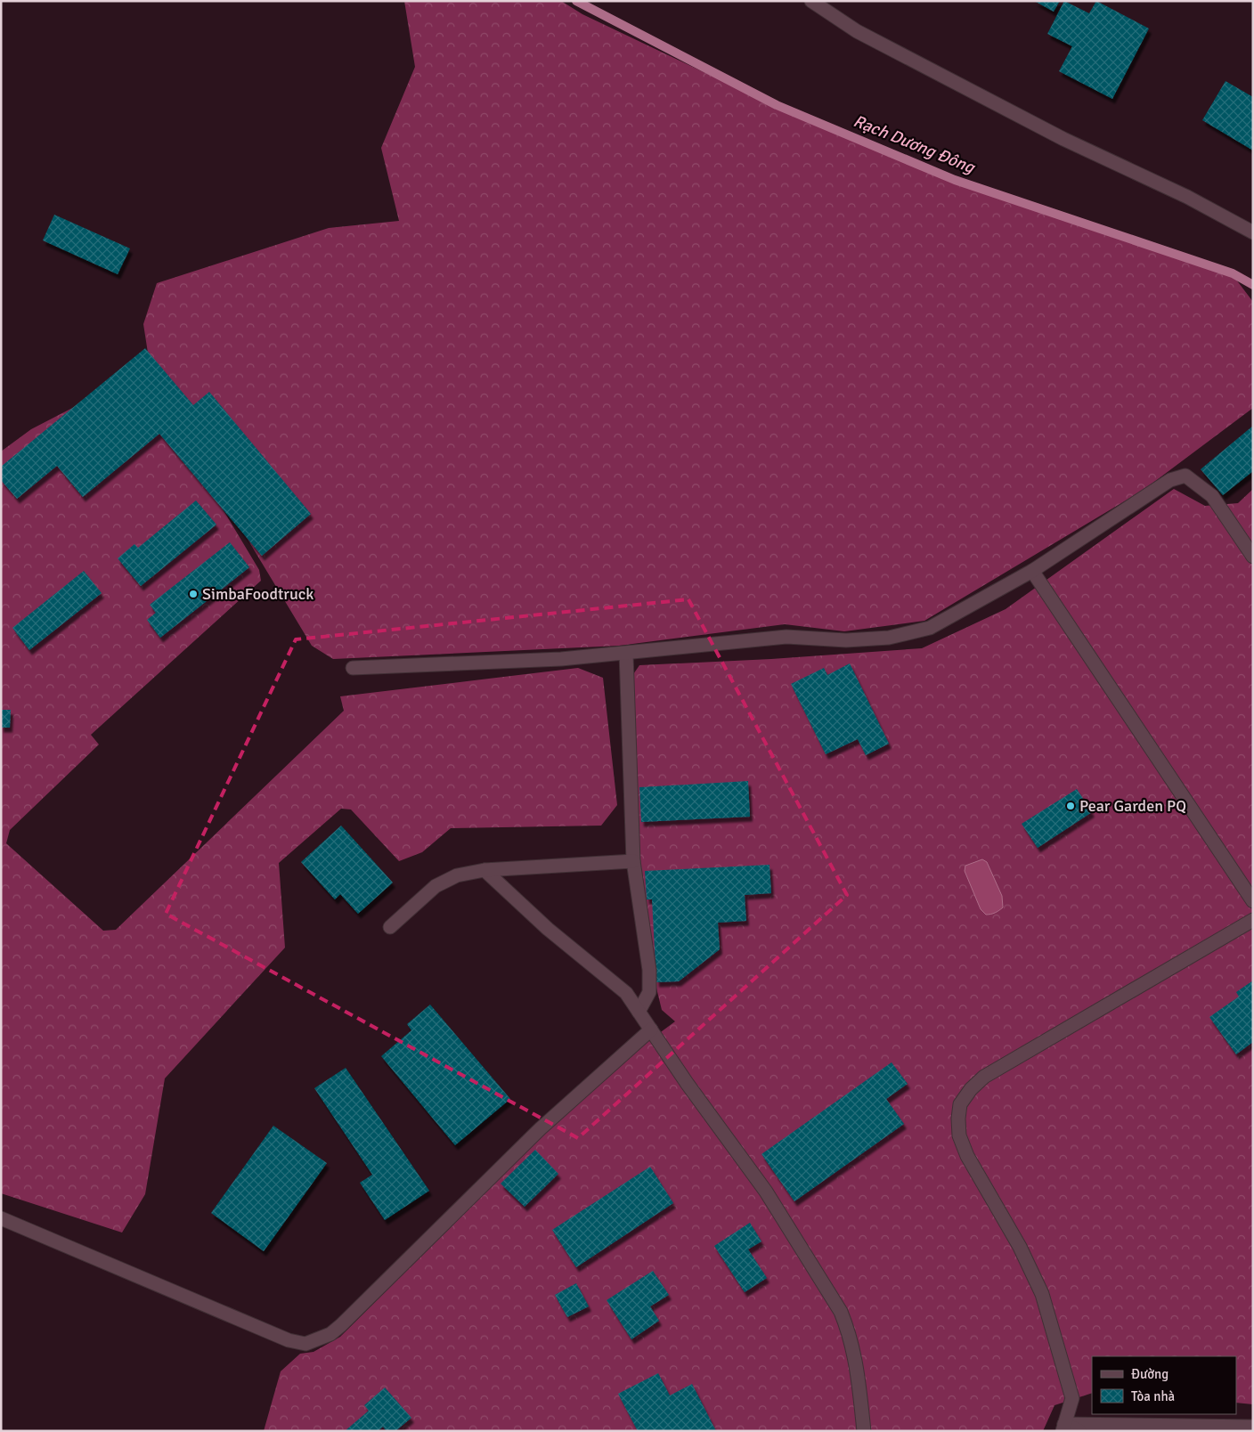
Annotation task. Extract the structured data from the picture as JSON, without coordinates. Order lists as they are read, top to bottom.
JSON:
{
  "water": ["Rạch Dương Đông"],
  "places": ["SimbaFoodtruck", "Pear Garden PQ"],
  "legend": ["Đường", "Tòa nhà"]
}
